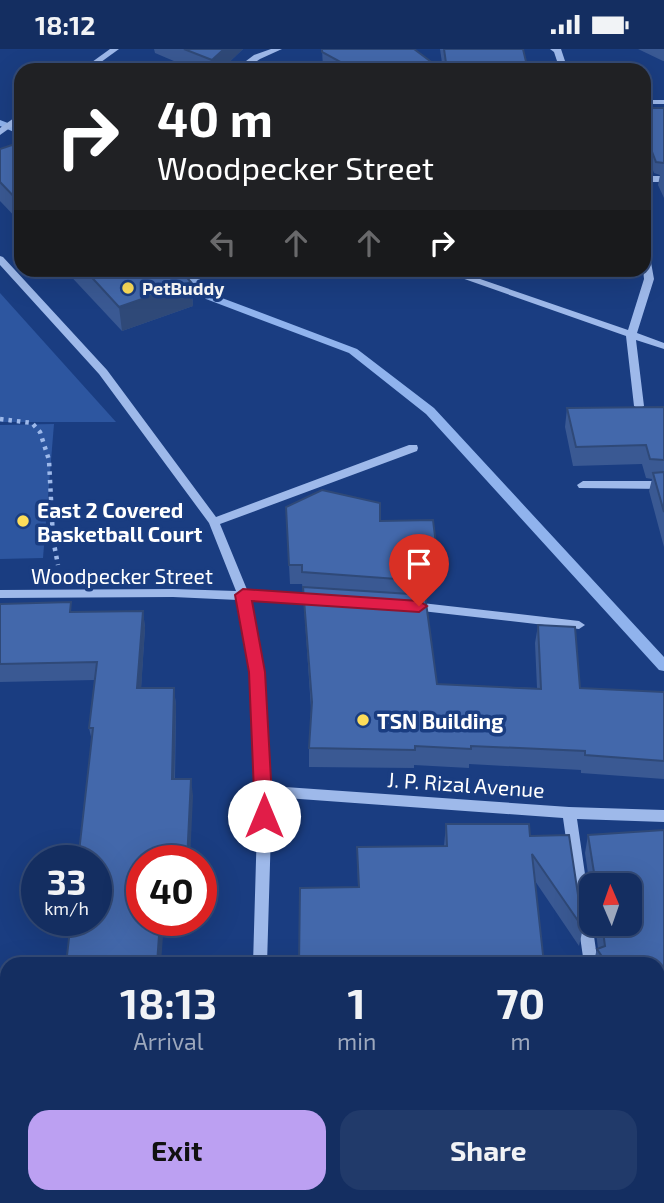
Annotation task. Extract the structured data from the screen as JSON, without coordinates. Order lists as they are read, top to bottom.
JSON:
{
  "streets": {
    "street": ["Woodpecker Street", "J. P. Rizal Avenue"]
  },
  "places": ["PetBuddy", "East 2 Covered Basketball Court", "TSN Building"],
  "north": "top",
  "page": {
    "status": "18:12",
    "turn": ["40 m", "Woodpecker Street"],
    "speed": "33 km/h",
    "limit": "40",
    "eta": [
      "18:13",
      "Arrival",
      "1",
      "min",
      "70",
      "m"
    ],
    "buttons": ["Exit", "Share"]
  }
}
